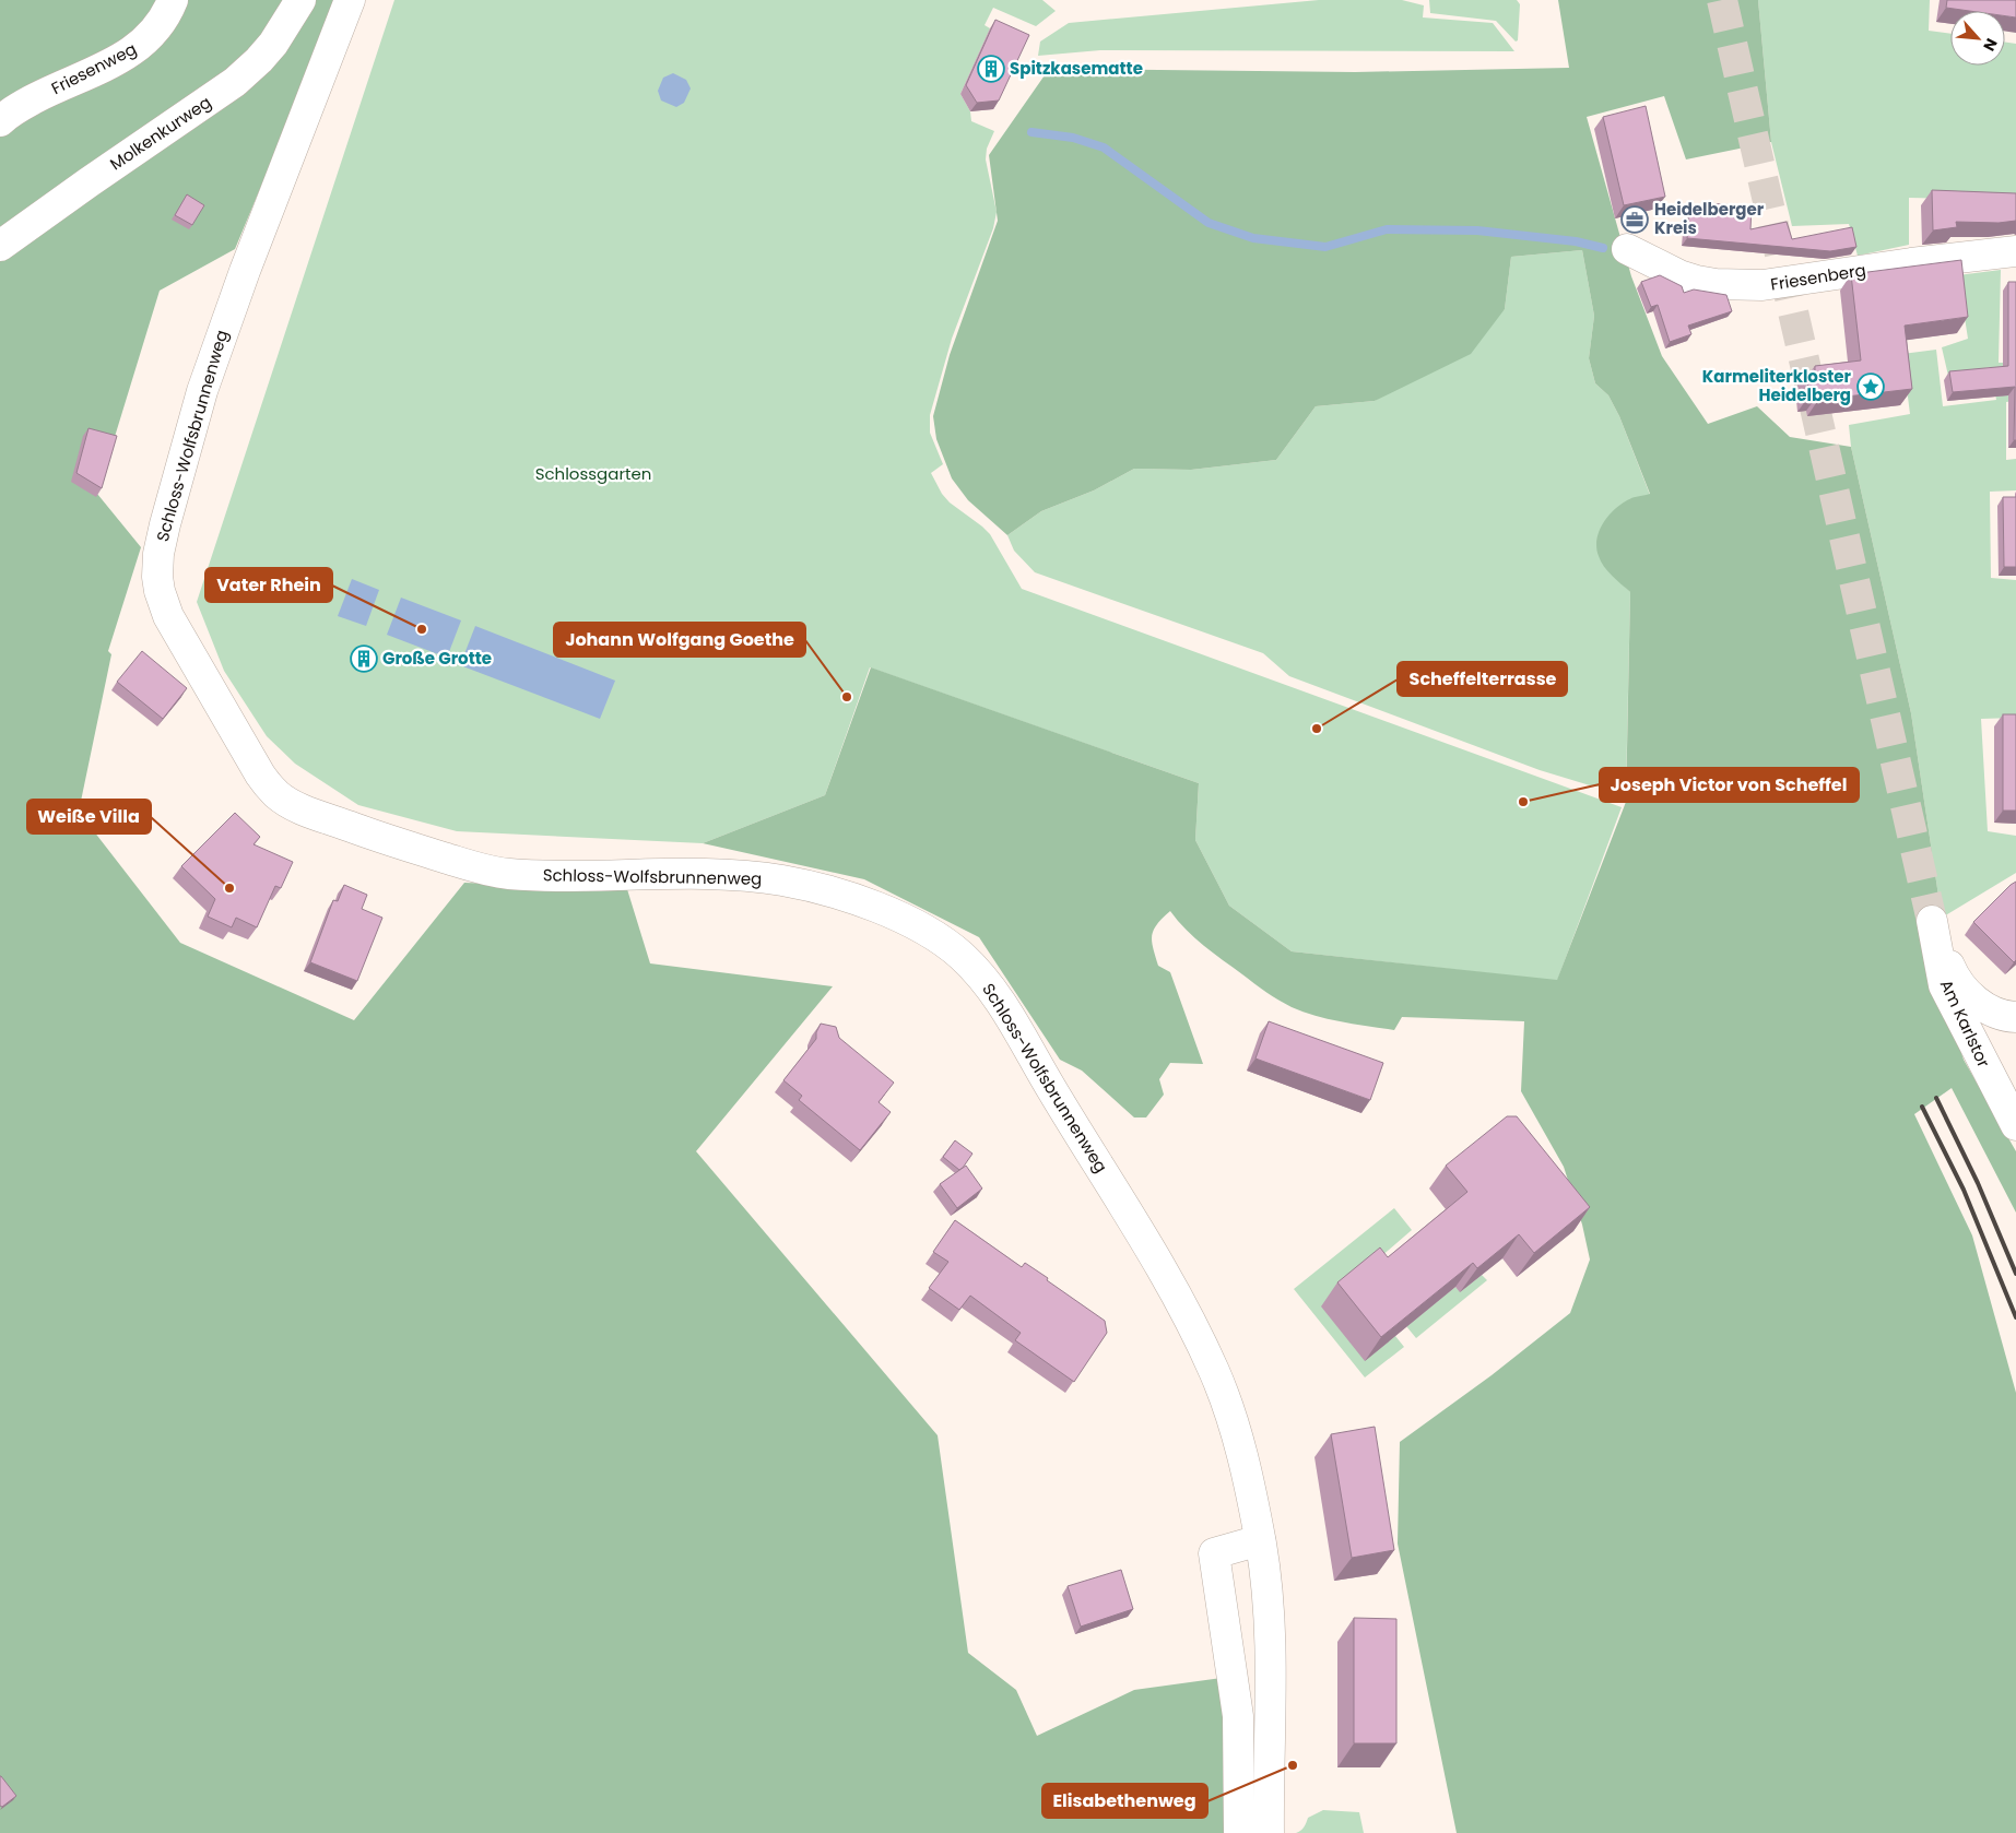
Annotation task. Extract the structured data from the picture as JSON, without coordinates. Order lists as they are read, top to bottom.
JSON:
{
  "streets": {
    "street": [
      "Friesenweg",
      "Molkenkurweg",
      "Friesenberg",
      "Schloss-Wolfsbrunnenweg",
      "Am Karlstor"
    ]
  },
  "parks": ["Schlossgarten"],
  "places": {
    "building": ["Spitzkasematte", "Große Grotte"],
    "office": ["Heidelberger Kreis"],
    "place": ["Karmeliterkloster Heidelberg"],
    "other": [
      "Vater Rhein",
      "Johann Wolfgang Goethe",
      "Scheffelterrasse",
      "Joseph Victor von Scheffel",
      "Weiße Villa",
      "Elisabethenweg"
    ]
  },
  "north": "bottom right"
}
